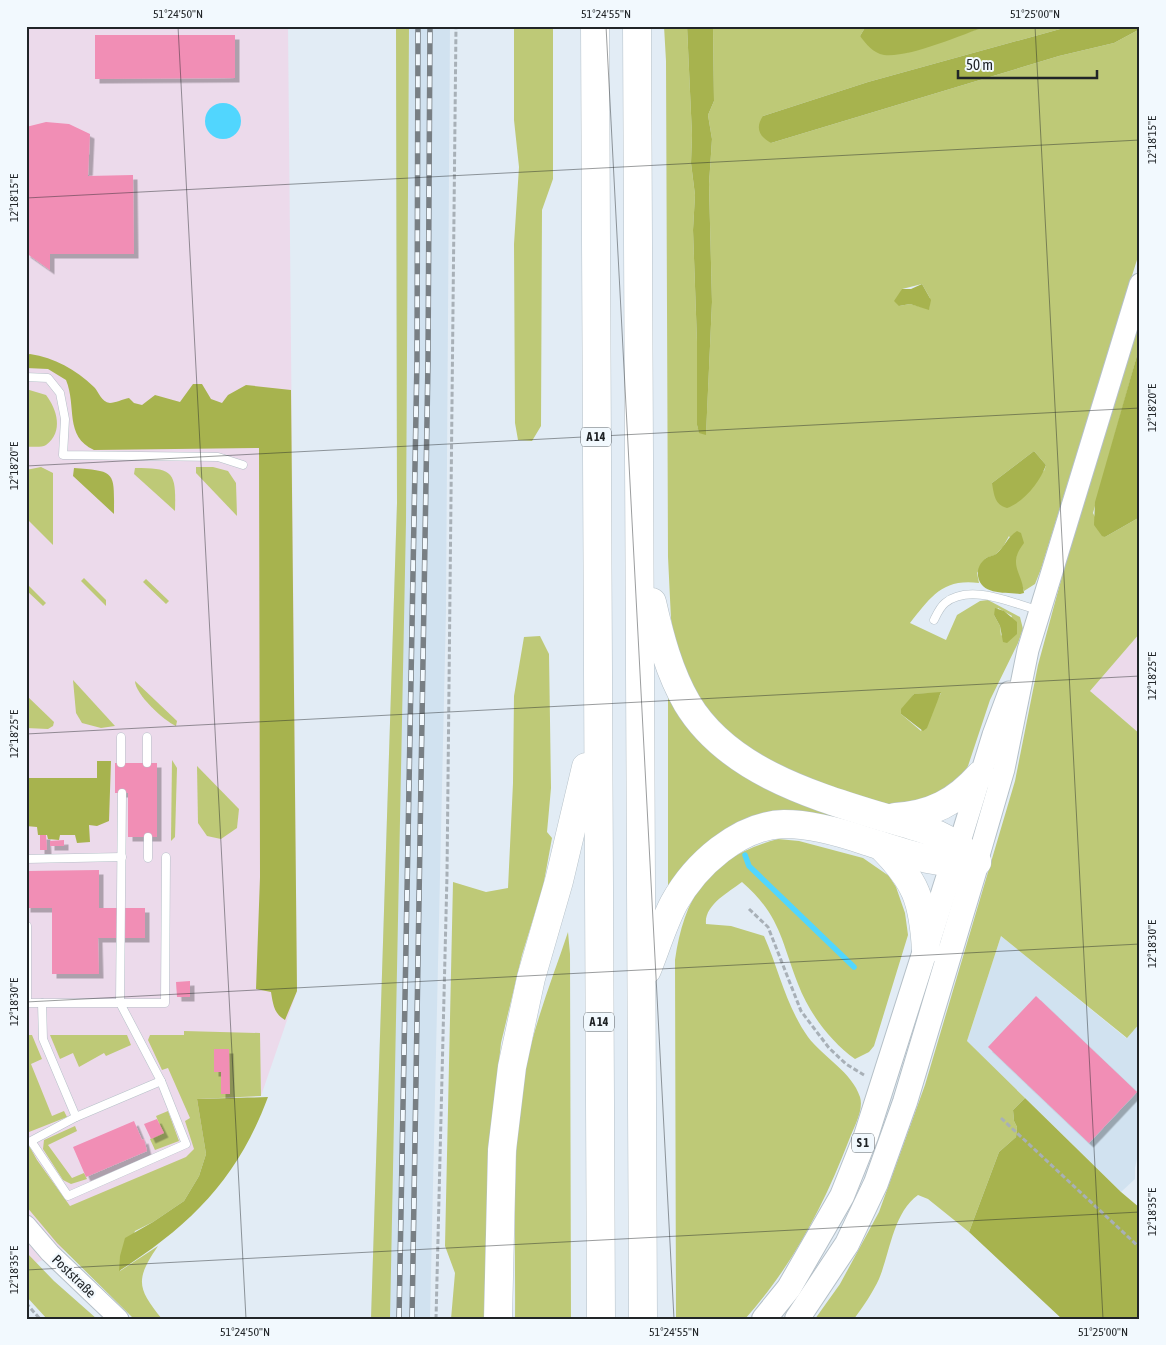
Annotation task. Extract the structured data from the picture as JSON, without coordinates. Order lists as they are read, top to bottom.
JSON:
{
  "streets": {
    "highway": ["A 14"],
    "main road": ["S 1"],
    "street": ["Poststraße"]
  },
  "scale_bar": "50 m",
  "coordinates": [
    "51°24'50\"N",
    "51°24'55\"N",
    "51°25'00\"N",
    "12°18'15\"E",
    "12°18'20\"E",
    "12°18'25\"E",
    "12°18'30\"E",
    "12°18'35\"E"
  ]
}
